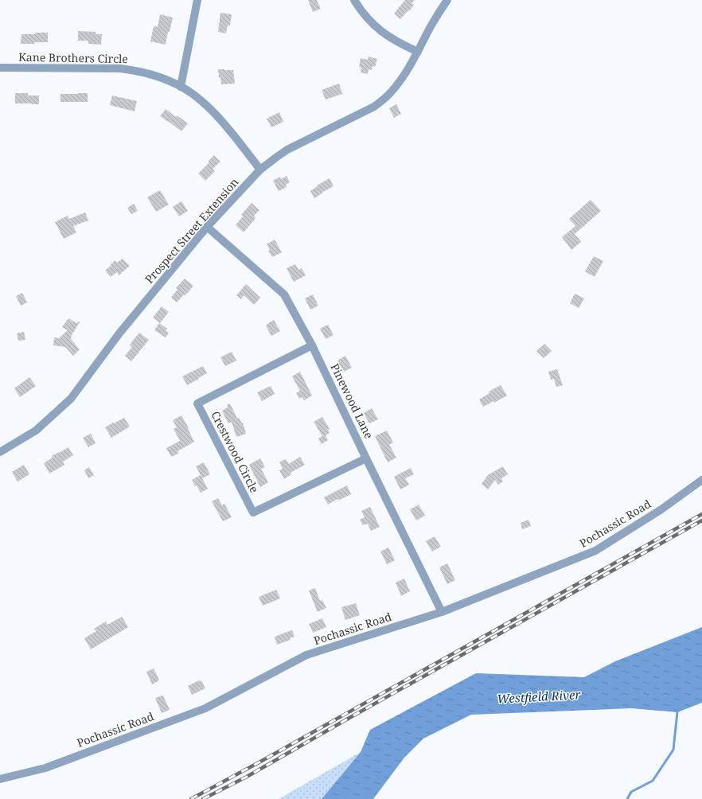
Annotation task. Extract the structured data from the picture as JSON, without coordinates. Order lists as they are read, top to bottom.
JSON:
{
  "streets": {
    "street": [
      "Kane Brothers Circle",
      "Prospect Street Extension",
      "Pinewood Lane",
      "Crestwood Circle",
      "Pochassic Road"
    ]
  },
  "crossings": [
    ["Kane Brothers Circle", "Prospect Street Extension"],
    ["Prospect Street Extension", "Pinewood Lane"],
    ["Pinewood Lane", "Crestwood Circle"],
    ["Pinewood Lane", "Pochassic Road"]
  ],
  "water": ["Westfield River"]
}
